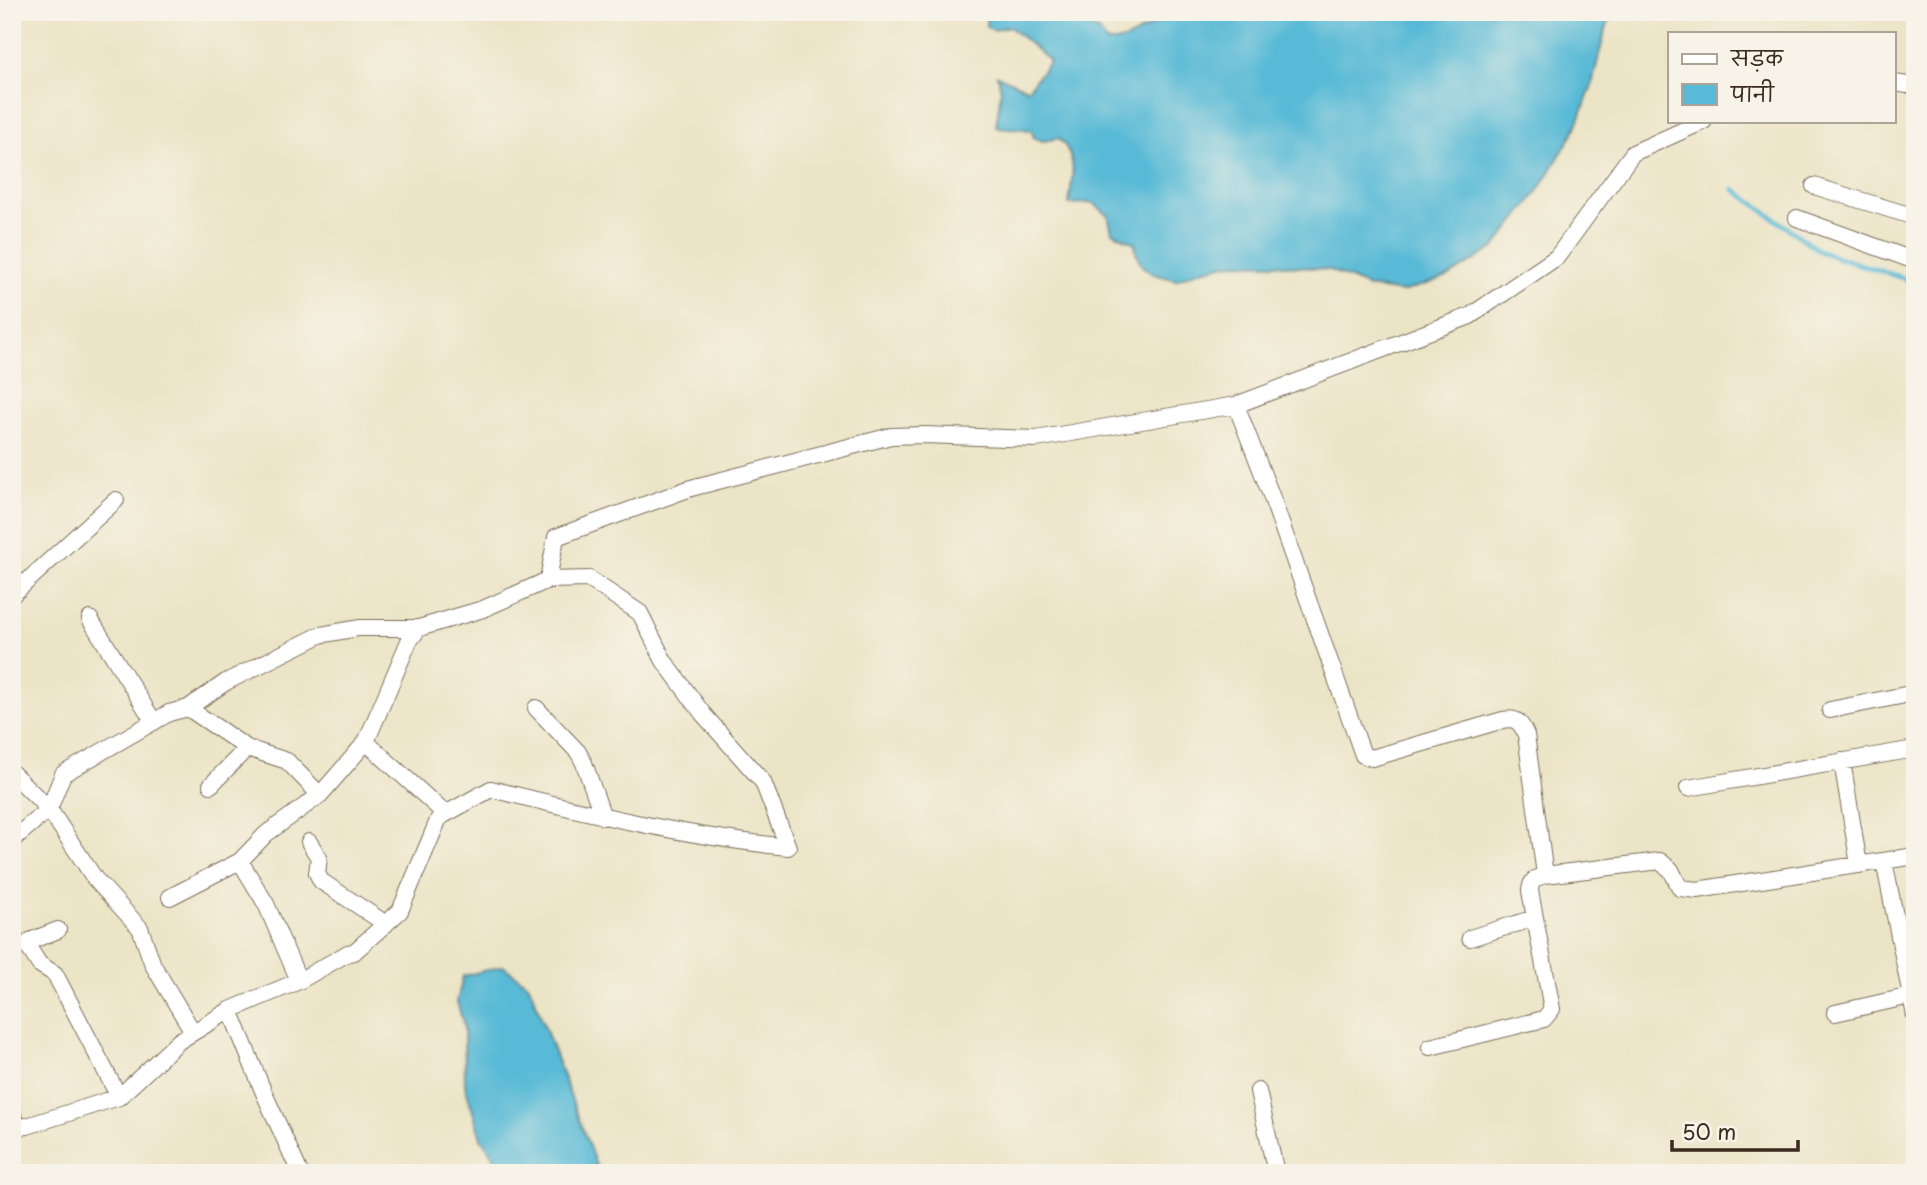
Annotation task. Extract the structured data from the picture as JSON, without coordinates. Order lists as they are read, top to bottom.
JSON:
{
  "legend": ["सड़क", "पानी"],
  "scale_bar": "50 m"
}
